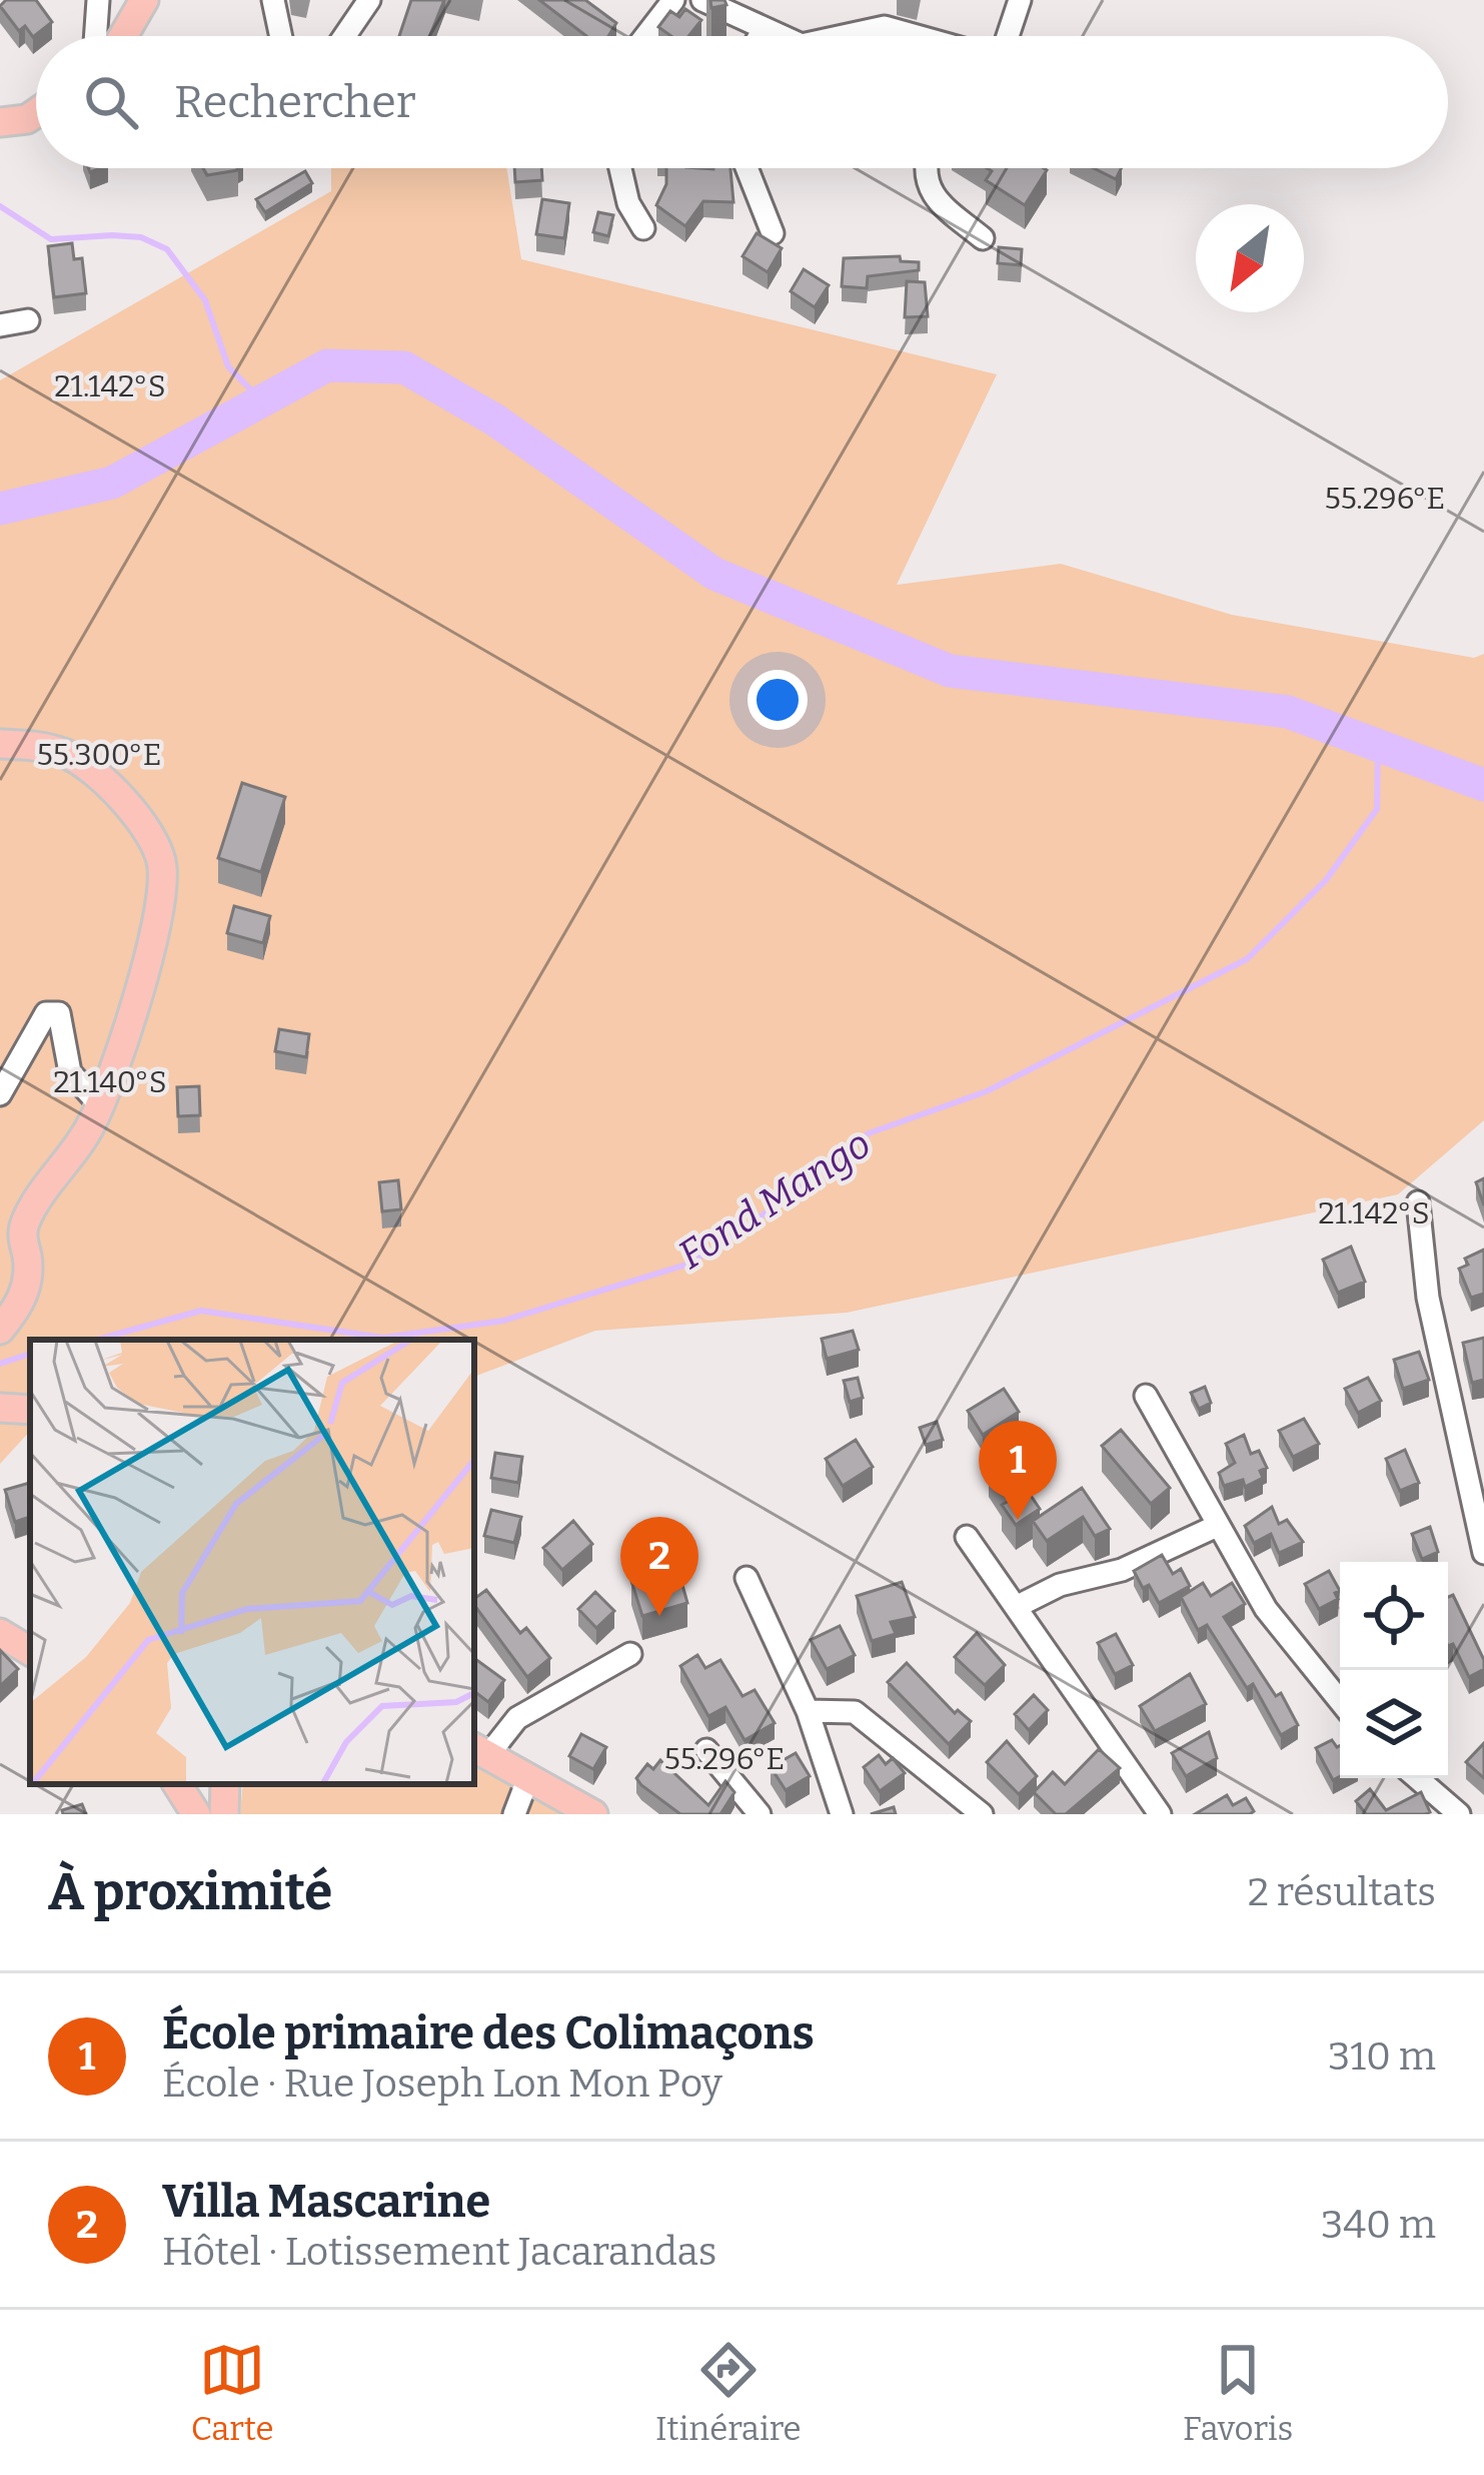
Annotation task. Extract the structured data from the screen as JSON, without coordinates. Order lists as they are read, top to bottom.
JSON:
{
  "water": ["Fond Mango"],
  "north": "bottom left",
  "page": {
    "search": "Rechercher",
    "pins": ["1", "2"],
    "heading": ["À proximité", "2 résultats"],
    "list": [
      {
        "mark": "1",
        "name": "École primaire des Colimaçons",
        "note": "École · Rue Joseph Lon Mon Poy",
        "value": "310 m"
      },
      {
        "mark": "2",
        "name": "Villa Mascarine",
        "note": "Hôtel · Lotissement Jacarandas",
        "value": "340 m"
      }
    ],
    "nav": ["Carte", "Itinéraire", "Favoris"]
  },
  "coordinates": [
    "21.142°S",
    "55.296°E",
    "55.300°E",
    "21.140°S"
  ]
}
